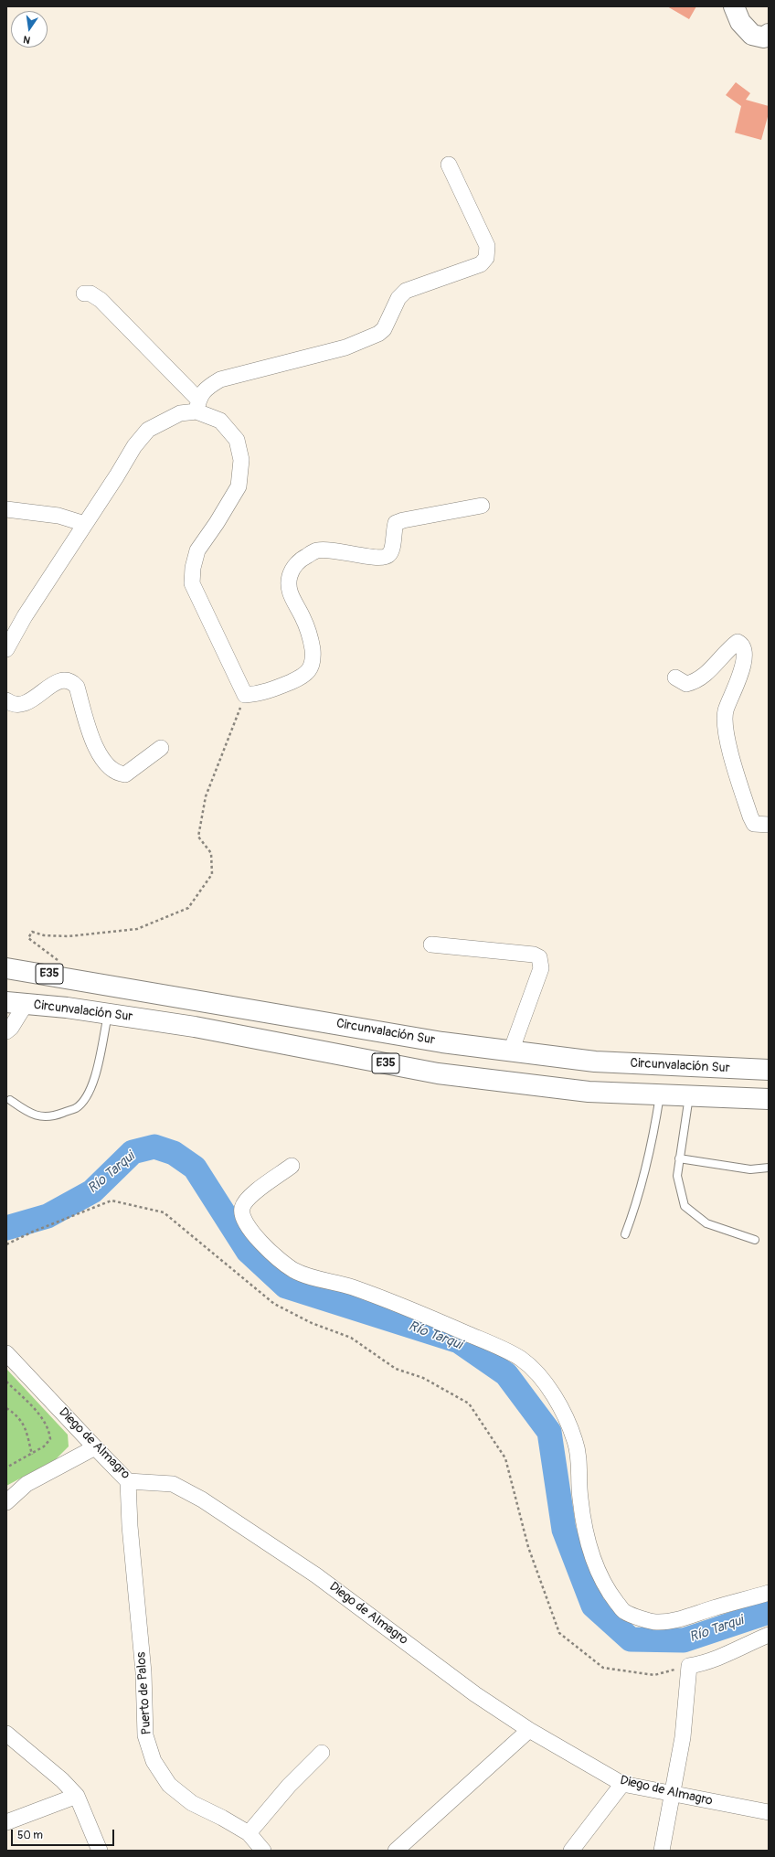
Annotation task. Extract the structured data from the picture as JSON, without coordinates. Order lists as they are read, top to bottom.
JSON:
{
  "streets": {
    "main road": ["E35", "Circunvalación Sur"],
    "street": ["Diego de Almagro", "Puerto de Palos"]
  },
  "crossings": [
    ["Diego de Almagro", "Puerto de Palos"]
  ],
  "water": ["Río Tarqui"],
  "scale_bar": "50 m",
  "north": "bottom"
}
